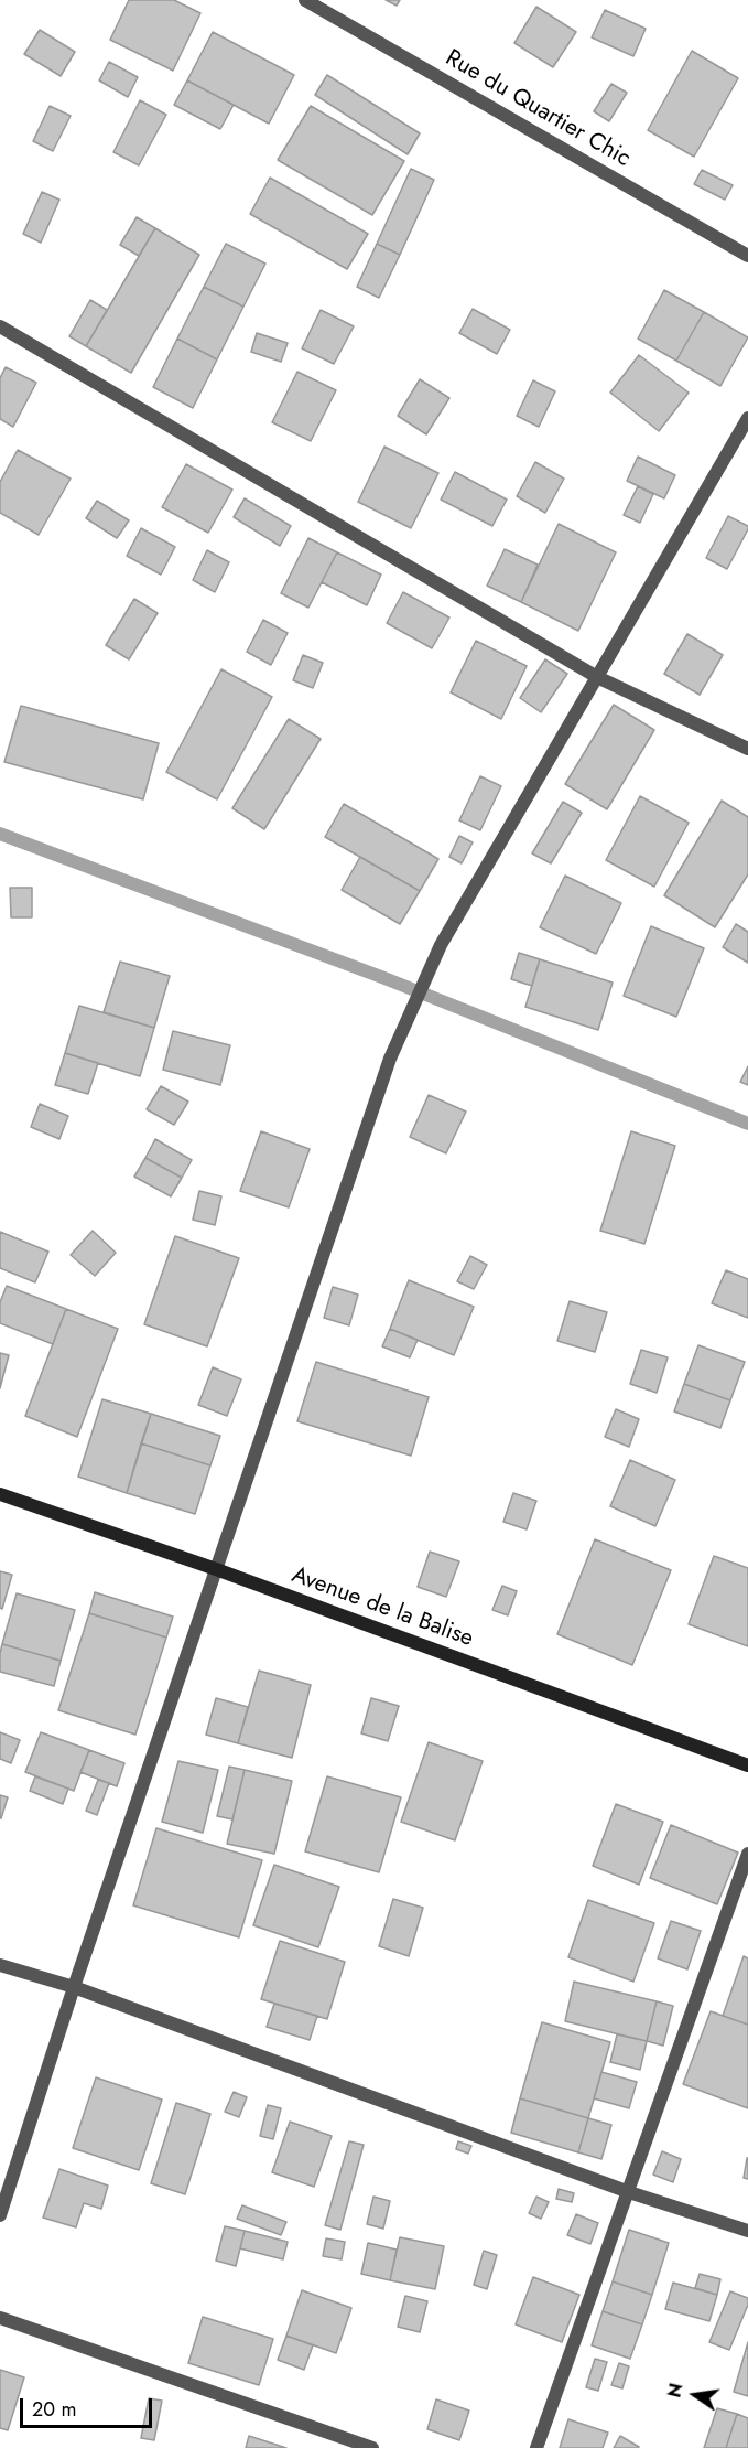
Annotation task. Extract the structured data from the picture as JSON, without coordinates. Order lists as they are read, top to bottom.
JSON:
{
  "streets": {
    "street": ["Rue du Quartier Chic", "Avenue de la Balise"]
  },
  "scale_bar": "20 m",
  "north": "left"
}
